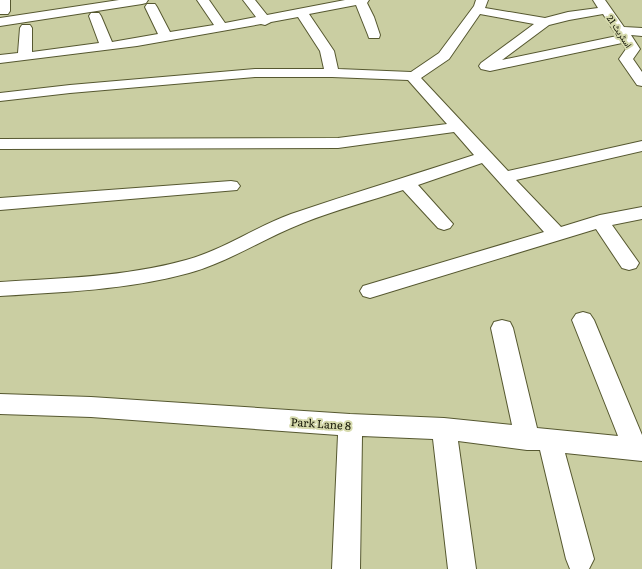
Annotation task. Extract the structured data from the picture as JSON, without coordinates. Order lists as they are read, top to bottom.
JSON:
{
  "streets": {
    "street": ["اسٹریٹ 21", "Park Lane 8"]
  }
}
